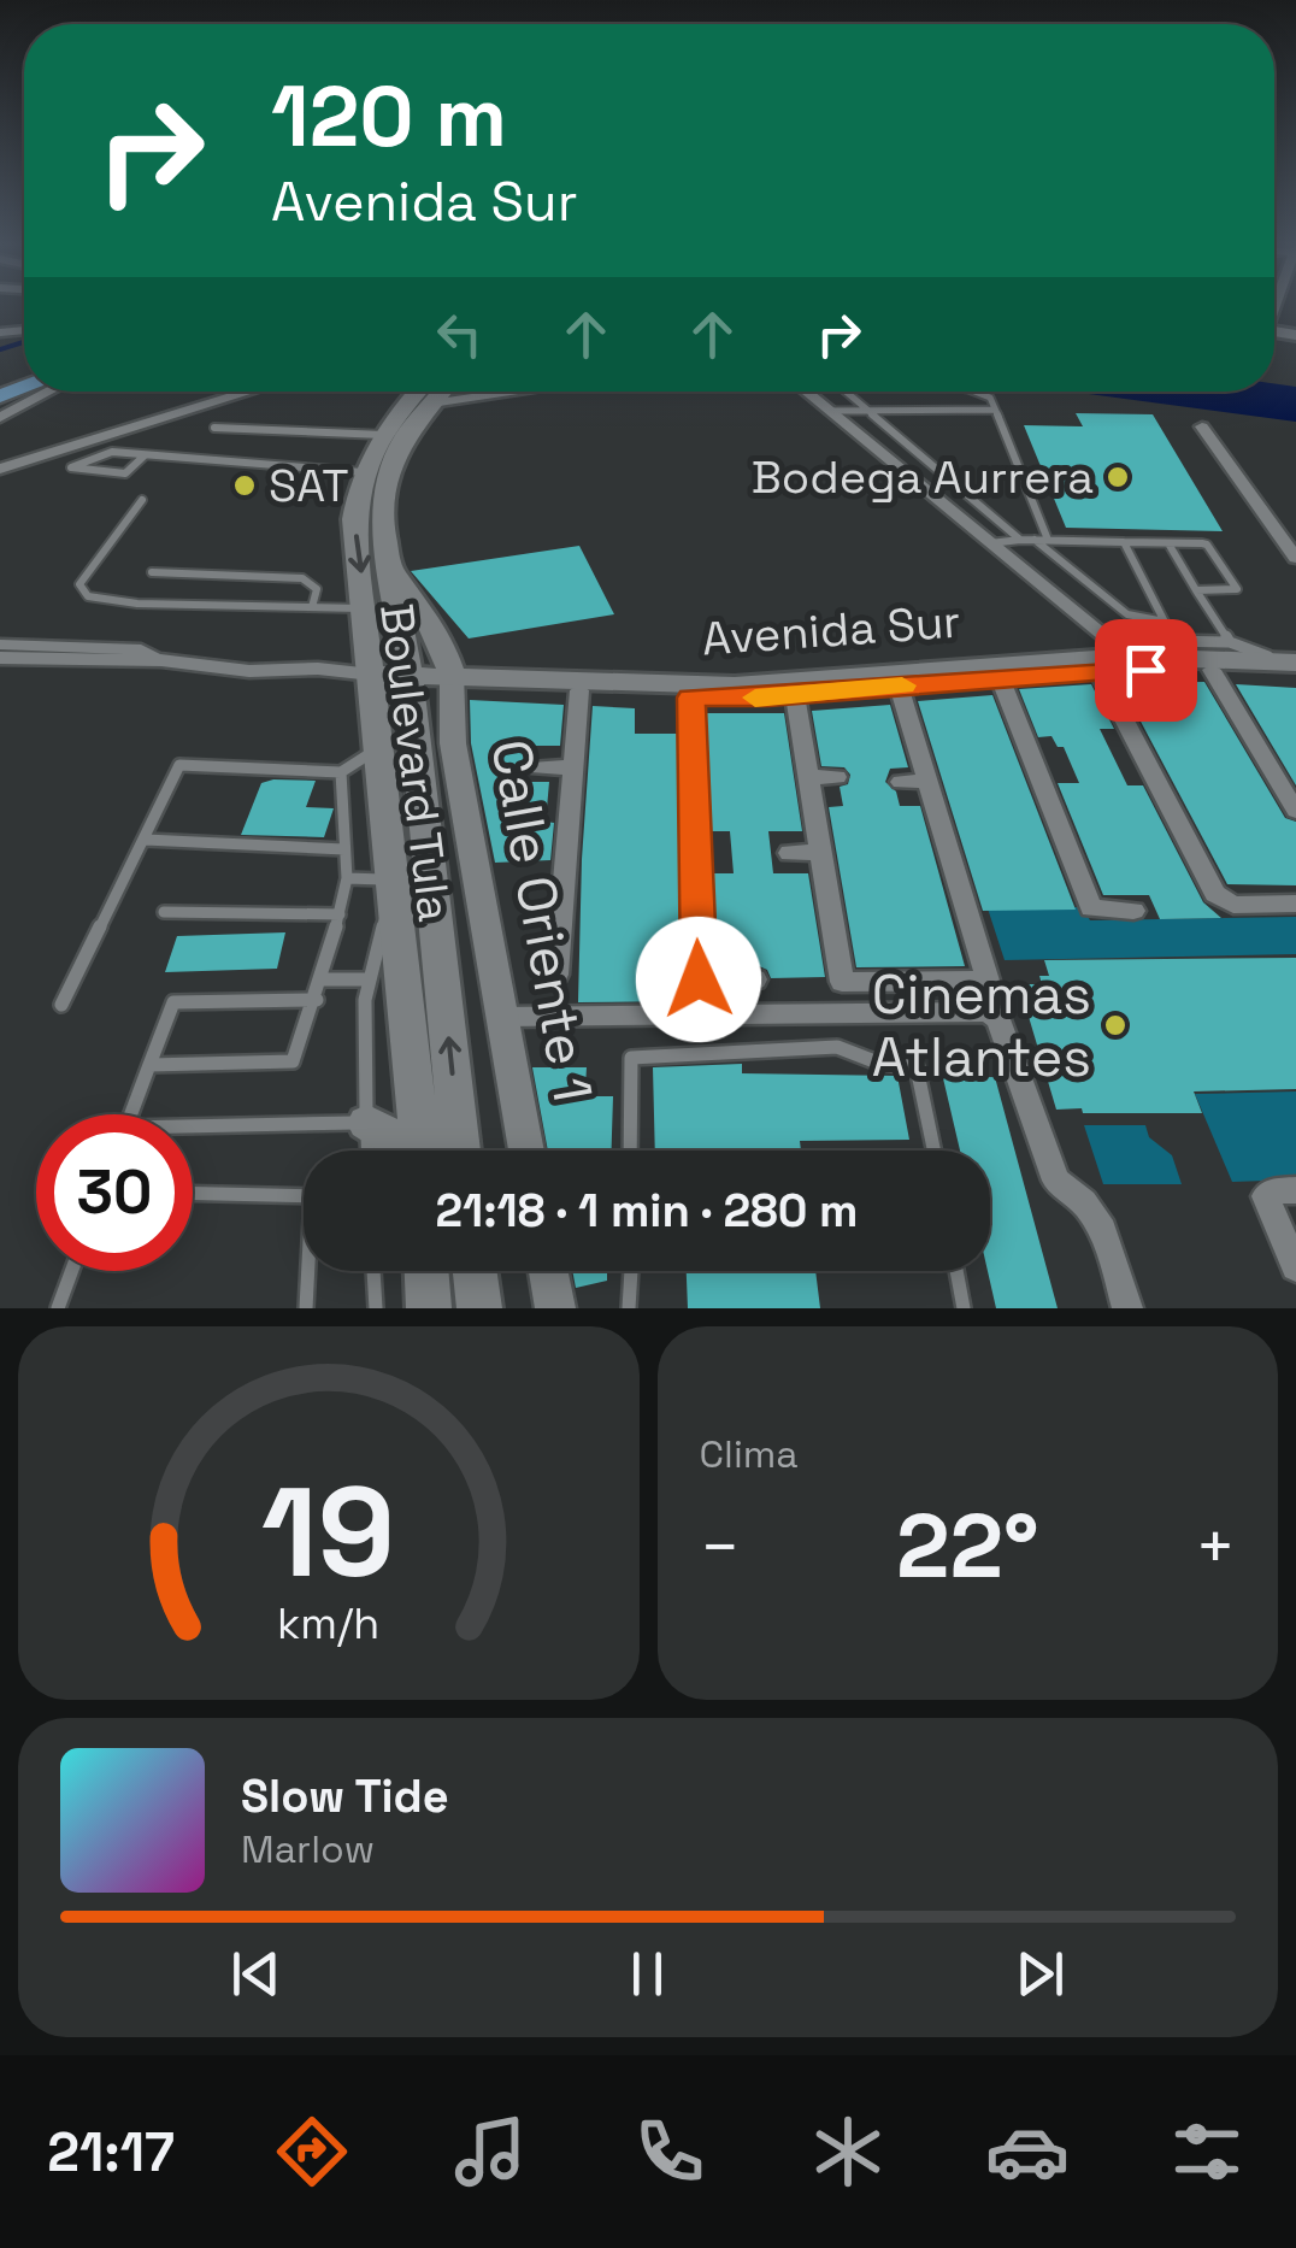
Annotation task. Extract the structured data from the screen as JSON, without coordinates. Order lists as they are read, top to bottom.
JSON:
{
  "streets": {
    "main road": ["Avenida Sur", "Boulevard Tula"],
    "street": ["Calle Oriente 1"]
  },
  "crossings": [
    ["Avenida Sur", "Boulevard Tula"],
    ["Avenida Sur", "Calle Oriente 1"]
  ],
  "places": ["Bodega Aurrera", "SAT", "Cinemas Atlantes"],
  "page": {
    "turn": ["120 m", "Avenida Sur"],
    "limit": "30",
    "trip": "21:18 · 1 min · 280 m",
    "tile": "Clima",
    "heat": ["−", "22°", "+"],
    "song": ["Slow Tide", "Marlow"],
    "tabs": "21:17",
    "gauge": ["19", "km/h"]
  }
}
